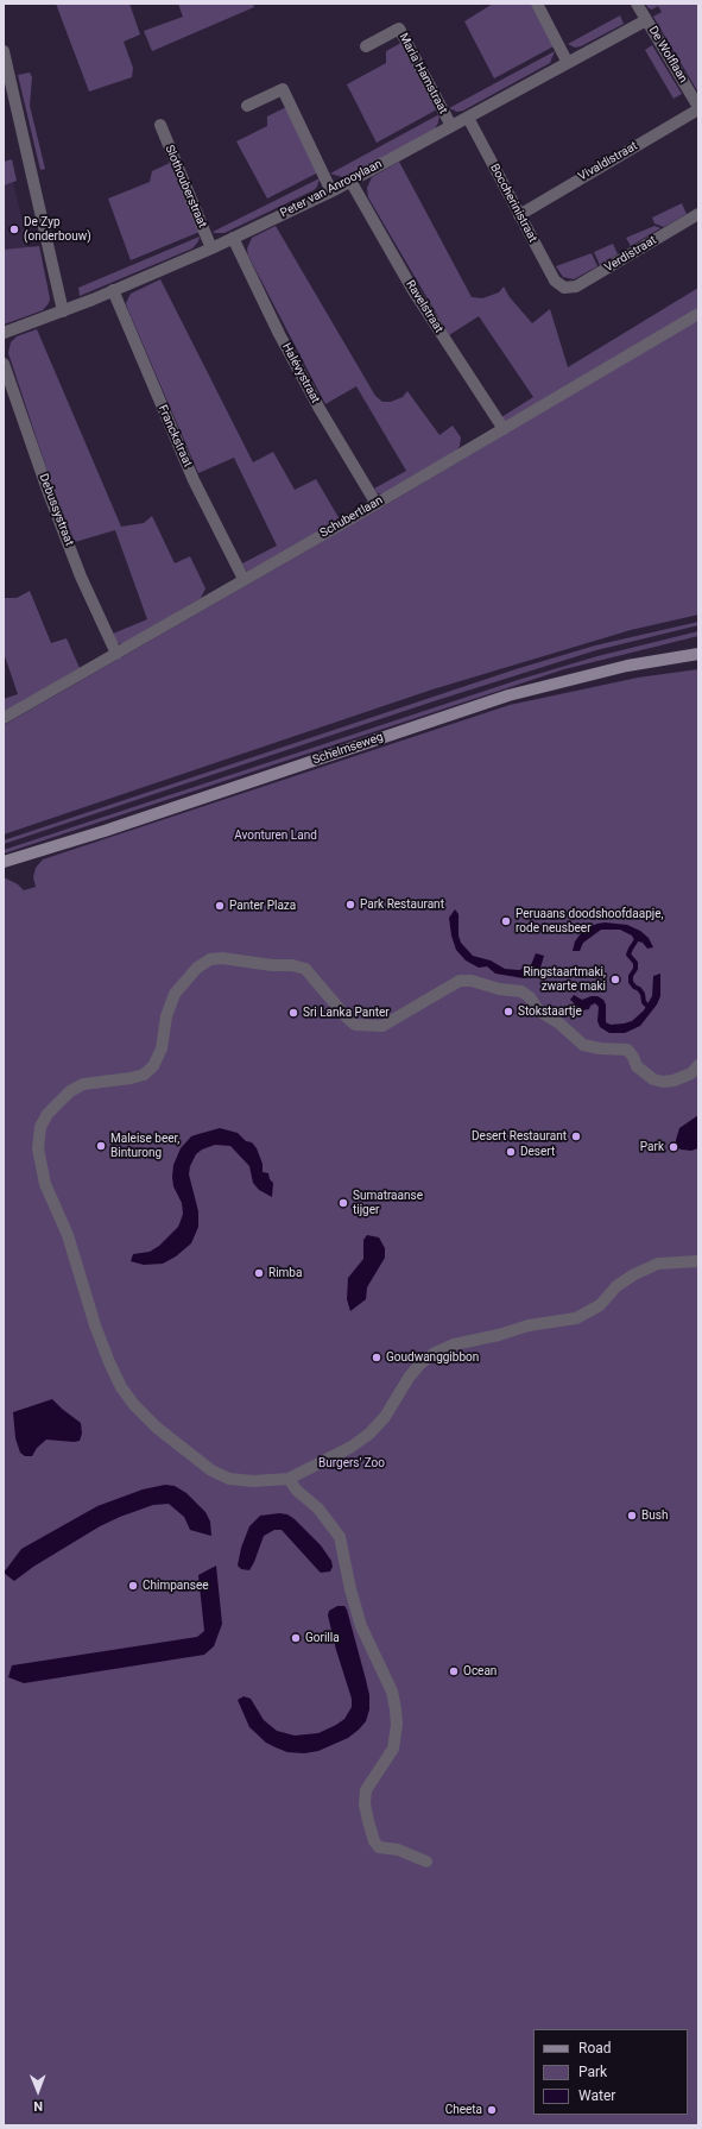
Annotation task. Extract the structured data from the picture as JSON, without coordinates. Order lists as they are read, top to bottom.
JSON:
{
  "streets": {
    "main road": ["Schelmseweg"],
    "street": [
      "De Wolflaan",
      "Maria Hamstraat",
      "Vivaldistraat",
      "Slothouberstraat",
      "Peter van Anrooylaan",
      "Boccherinistraat",
      "Verdistraat",
      "Ravelstraat",
      "Halévystraat",
      "Franckstraat",
      "Debussystraat",
      "Schubertlaan"
    ]
  },
  "crossings": [
    ["De Wolflaan", "Vivaldistraat"],
    ["De Wolflaan", "Peter van Anrooylaan"],
    ["Maria Hamstraat", "Peter van Anrooylaan"],
    ["Vivaldistraat", "Boccherinistraat"],
    ["Slothouberstraat", "Peter van Anrooylaan"],
    ["Peter van Anrooylaan", "Boccherinistraat"],
    ["Peter van Anrooylaan", "Ravelstraat"],
    ["Peter van Anrooylaan", "Halévystraat"],
    ["Peter van Anrooylaan", "Franckstraat"],
    ["Boccherinistraat", "Verdistraat"],
    ["Ravelstraat", "Schubertlaan"],
    ["Halévystraat", "Schubertlaan"],
    ["Franckstraat", "Schubertlaan"],
    ["Debussystraat", "Schubertlaan"]
  ],
  "parks": ["Avonturen Land", "Burgers' Zoo"],
  "places": [
    "De Zyp (onderbouw)",
    "Park Restaurant",
    "Panter Plaza",
    "Peruaans doodshoofdaapje, rode neusbeer",
    "Ringstaartmaki, zwarte maki",
    "Stokstaartje",
    "Sri Lanka Panter",
    "Desert Restaurant",
    "Maleise beer, Binturong",
    "Park",
    "Desert",
    "Sumatraanse tijger",
    "Rimba",
    "Goudwanggibbon",
    "Bush",
    "Chimpansee",
    "Gorilla",
    "Ocean",
    "Cheeta"
  ],
  "legend": ["Road", "Park", "Water"],
  "north": "bottom"
}
